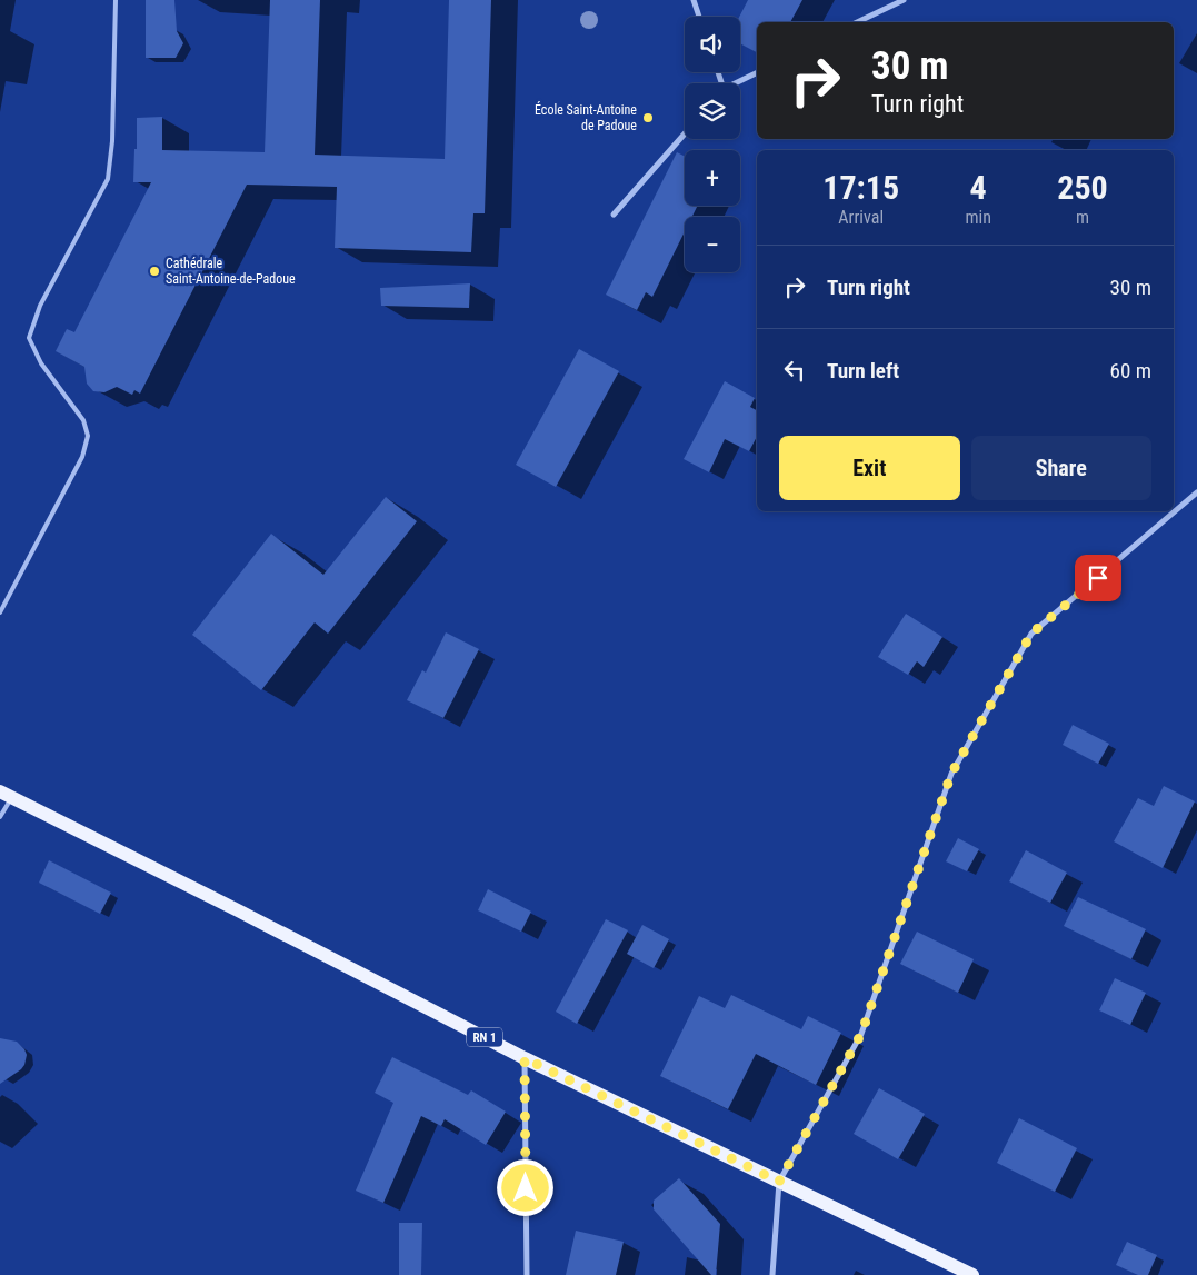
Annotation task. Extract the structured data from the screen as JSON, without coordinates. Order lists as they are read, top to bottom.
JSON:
{
  "streets": {
    "main road": ["RN 1"]
  },
  "places": ["École Saint-Antoine de Padoue", "Cathédrale Saint-Antoine-de-Padoue"],
  "page": {
    "map_buttons": ["+", "−"],
    "turn": ["30 m", "Turn right"],
    "eta": [
      "17:15",
      "Arrival",
      "4",
      "min",
      "250",
      "m"
    ],
    "list": [
      {
        "name": "Turn right",
        "value": "30 m"
      },
      {
        "name": "Turn left",
        "value": "60 m"
      }
    ],
    "buttons": ["Exit", "Share"]
  }
}
